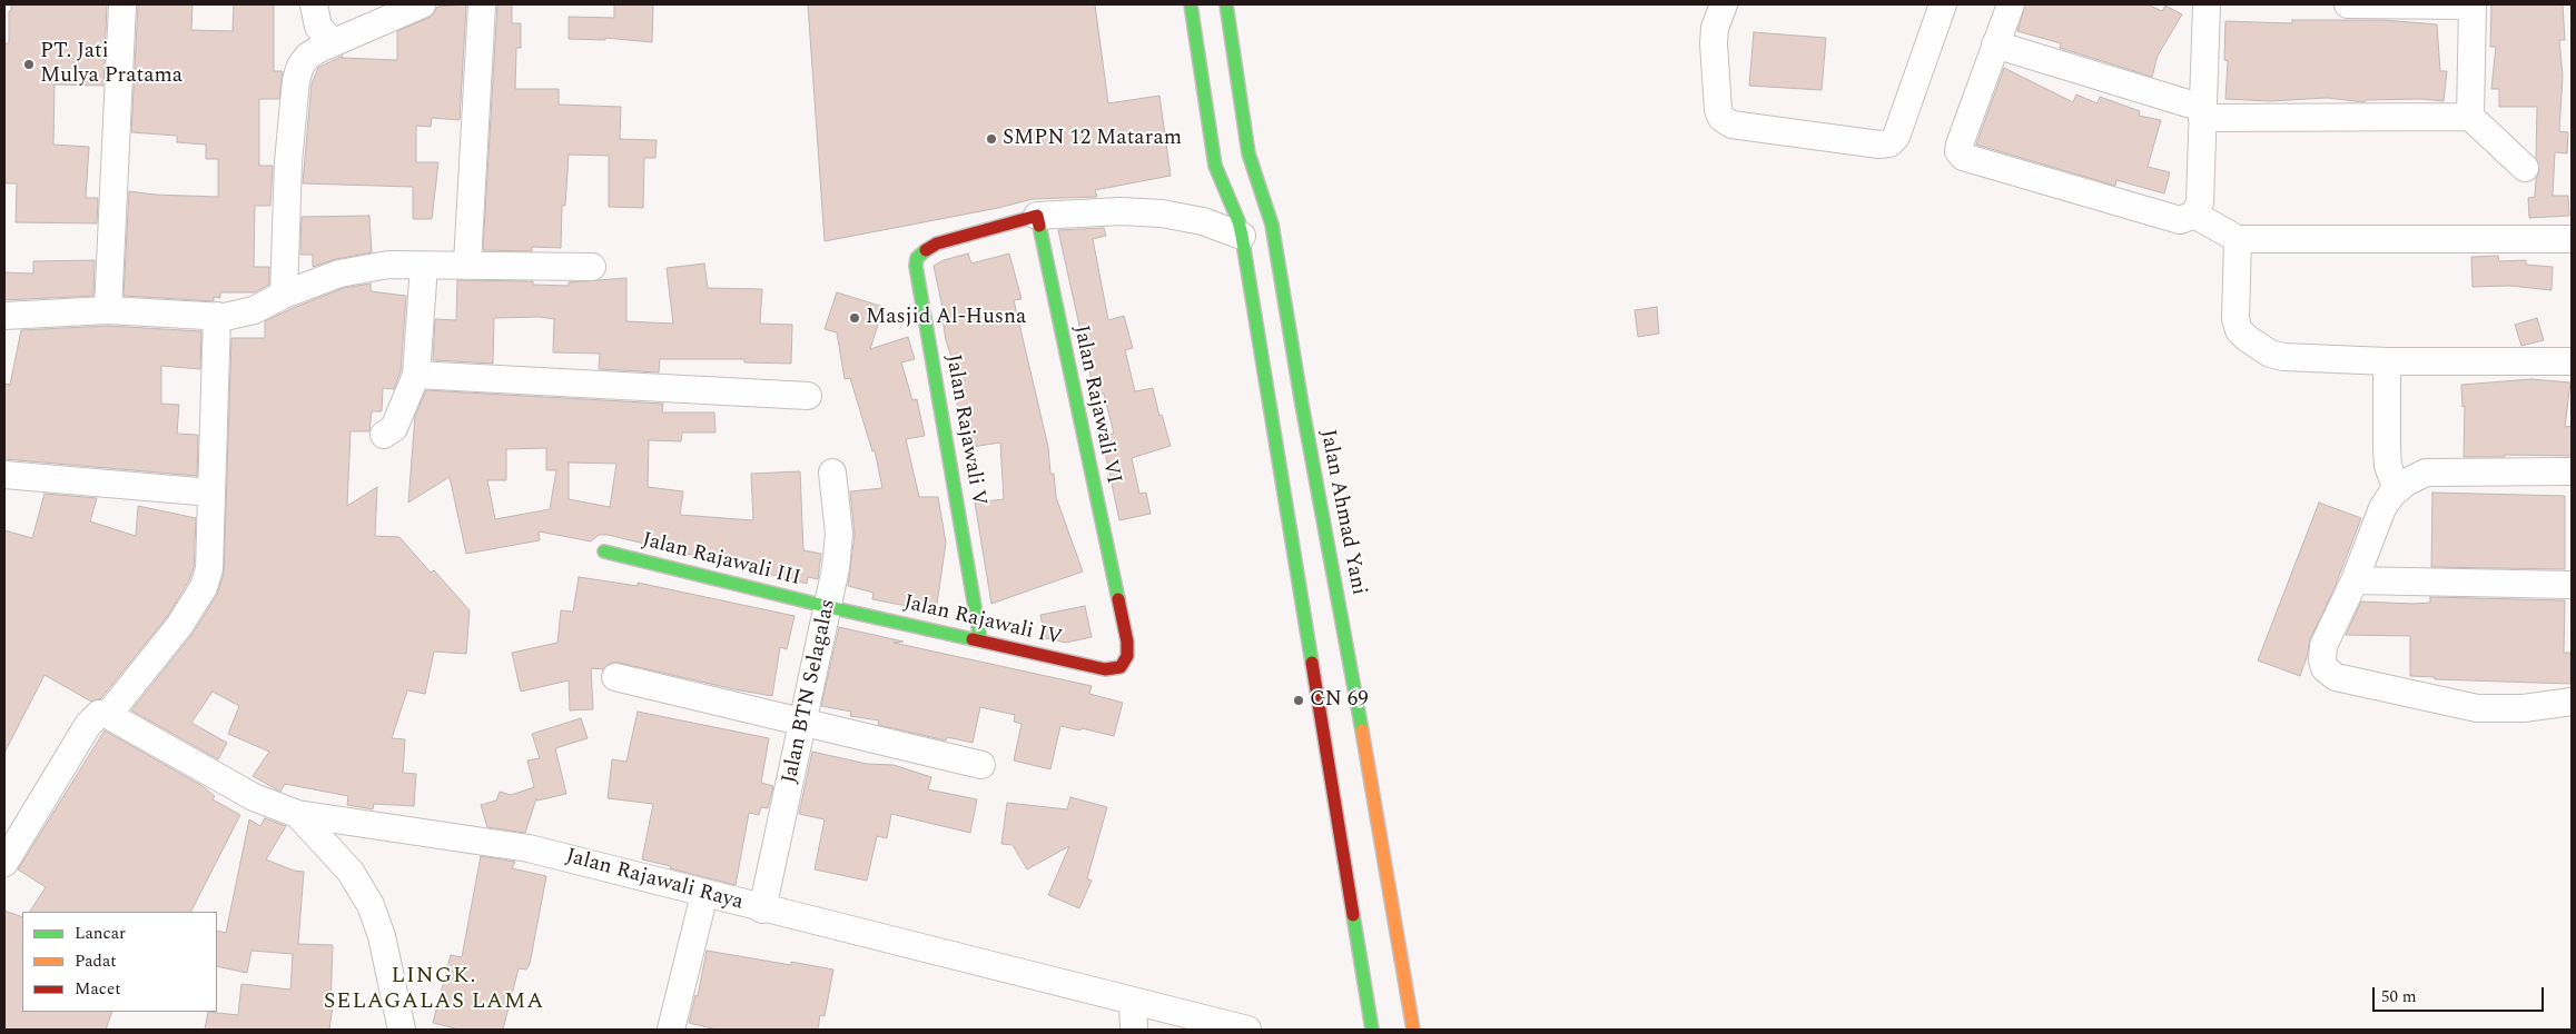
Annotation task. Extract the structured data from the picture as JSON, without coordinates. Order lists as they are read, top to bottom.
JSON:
{
  "streets": {
    "main road": [
      "Jalan Rajawali VI",
      "Jalan Rajawali V",
      "Jalan Ahmad Yani",
      "Jalan Rajawali III",
      "Jalan Rajawali IV"
    ],
    "street": ["Jalan BTN Selagalas", "Jalan Rajawali Raya"]
  },
  "crossings": [
    ["Jalan Rajawali VI", "Jalan Rajawali V"],
    ["Jalan Rajawali VI", "Jalan Rajawali IV"],
    ["Jalan Rajawali V", "Jalan Rajawali IV"],
    ["Jalan Rajawali III", "Jalan Rajawali IV"],
    ["Jalan Rajawali III", "Jalan BTN Selagalas"],
    ["Jalan Rajawali IV", "Jalan BTN Selagalas"],
    ["Jalan BTN Selagalas", "Jalan Rajawali Raya"]
  ],
  "districts": ["LINGK. SELAGALAS LAMA"],
  "places": [
    "PT. Jati Mulya Pratama",
    "SMPN 12 Mataram",
    "Masjid Al-Husna",
    "CN 69"
  ],
  "legend": ["Lancar", "Padat", "Macet"],
  "scale_bar": "50 m"
}
